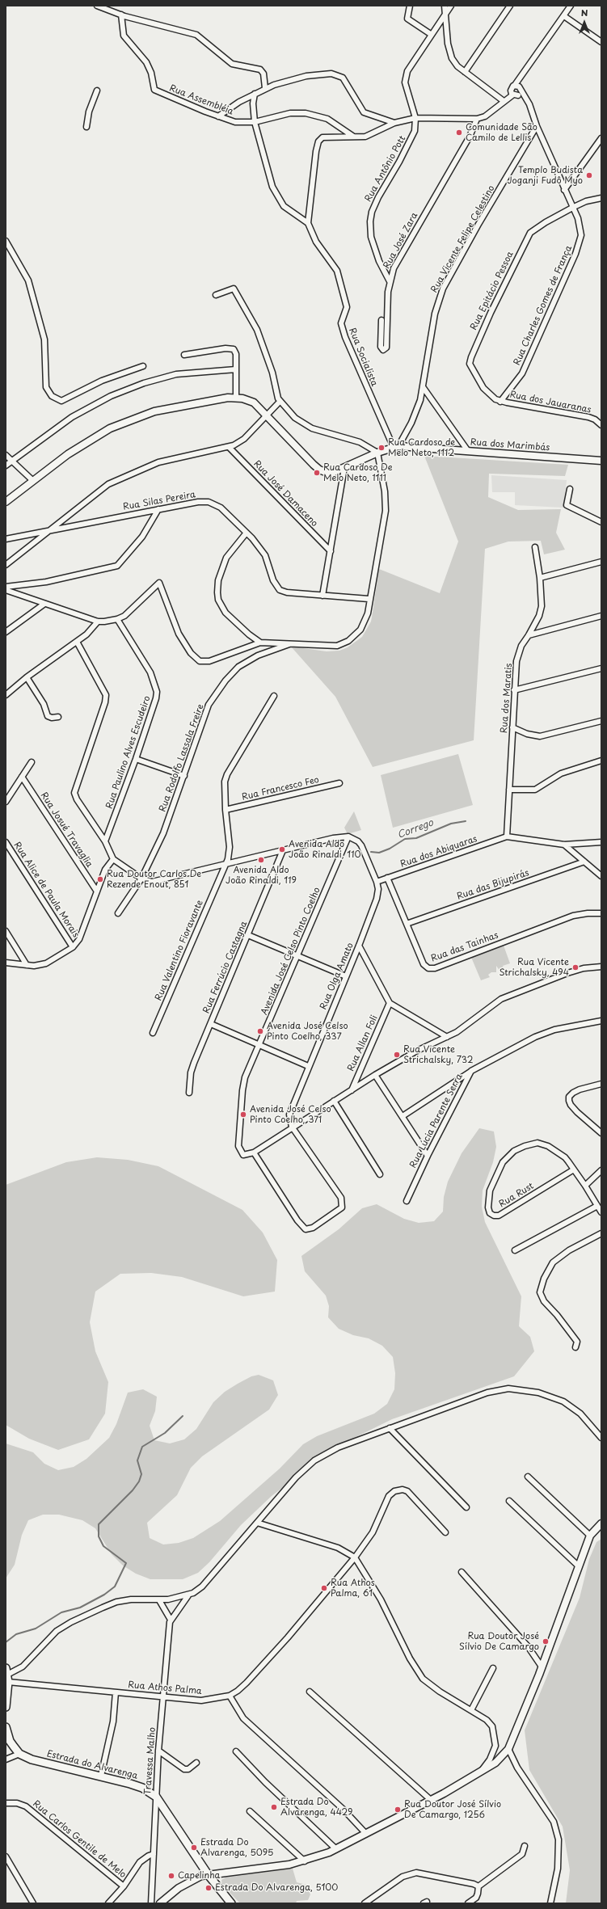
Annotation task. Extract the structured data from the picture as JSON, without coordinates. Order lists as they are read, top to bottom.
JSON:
{
  "streets": {
    "main road": ["Rua dos Marimbás", "Estrada do Alvarenga"],
    "street": [
      "Rua Assembléia",
      "Rua Antônio Pott",
      "Rua Vicente Felipe Celestino",
      "Rua José Zara",
      "Rua Epitácio Pessoa",
      "Rua Charles Gomes de França",
      "Rua Socialista",
      "Rua dos Jauaranas",
      "Rua José Damaceno",
      "Rua Silas Pereira",
      "Rua dos Maratis",
      "Rua Paulino Alves Escudeiro",
      "Rua Rodolfo Lassala Freire",
      "Rua Francesco Feo",
      "Rua Josué Travaglia",
      "Rua dos Abiquaras",
      "Rua das Bijupirás",
      "Rua Alice de Paula Morais",
      "Rua das Tainhas",
      "Rua Valentino Fioravante",
      "Avenida José Celso Pinto Coelho",
      "Rua Ferrúcio Castagna",
      "Rua Olga Amato",
      "Rua Allan Foli",
      "Rua Lúcia Parente Serra",
      "Rua Rust",
      "Rua Athos Palma",
      "Travessa Malho",
      "Rua Carlos Gentile de Melo"
    ]
  },
  "crossings": [
    ["Rua Antônio Pott", "Rua José Zara"],
    ["Rua Vicente Felipe Celestino", "Rua Charles Gomes de França"],
    ["Rua Vicente Felipe Celestino", "Rua Socialista"],
    ["Rua Vicente Felipe Celestino", "Rua dos Marimbás"],
    ["Rua Epitácio Pessoa", "Rua Charles Gomes de França"],
    ["Rua Epitácio Pessoa", "Rua dos Jauaranas"],
    ["Rua Charles Gomes de França", "Rua dos Jauaranas"],
    ["Rua Socialista", "Rua dos Marimbás"],
    ["Rua dos Maratis", "Rua dos Abiquaras"],
    ["Rua Francesco Feo", "Rua Valentino Fioravante"],
    ["Rua dos Abiquaras", "Rua das Tainhas"],
    ["Rua dos Abiquaras", "Rua Olga Amato"],
    ["Rua das Bijupirás", "Rua das Tainhas"],
    ["Avenida José Celso Pinto Coelho", "Rua Olga Amato"],
    ["Rua Athos Palma", "Travessa Malho"],
    ["Travessa Malho", "Estrada do Alvarenga"]
  ],
  "water": ["Corrego"],
  "places": [
    "Comunidade São Camilo de Lellis",
    "Templo Budista Joganji Fudô Myo",
    "Rua Cardoso de Melo Neto, 1112",
    "Rua Cardoso De Melo Neto, 1111",
    "Avenida Aldo João Rinaldi, 110",
    "Avenida Aldo João Rinaldi, 119",
    "Rua Doutor Carlos De Rezende Enout, 851",
    "Rua Vicente Strichalsky, 494",
    "Avenida José Celso Pinto Coelho, 337",
    "Rua Vicente Strichalsky, 732",
    "Avenida José Celso Pinto Coelho, 371",
    "Rua Athos Palma, 61",
    "Rua Doutor José Sílvio De Camargo",
    "Estrada Do Alvarenga, 4429",
    "Rua Doutor José Sílvio De Camargo, 1256",
    "Estrada Do Alvarenga, 5095",
    "Capelinha",
    "Estrada Do Alvarenga, 5100"
  ],
  "north": "top"
}
